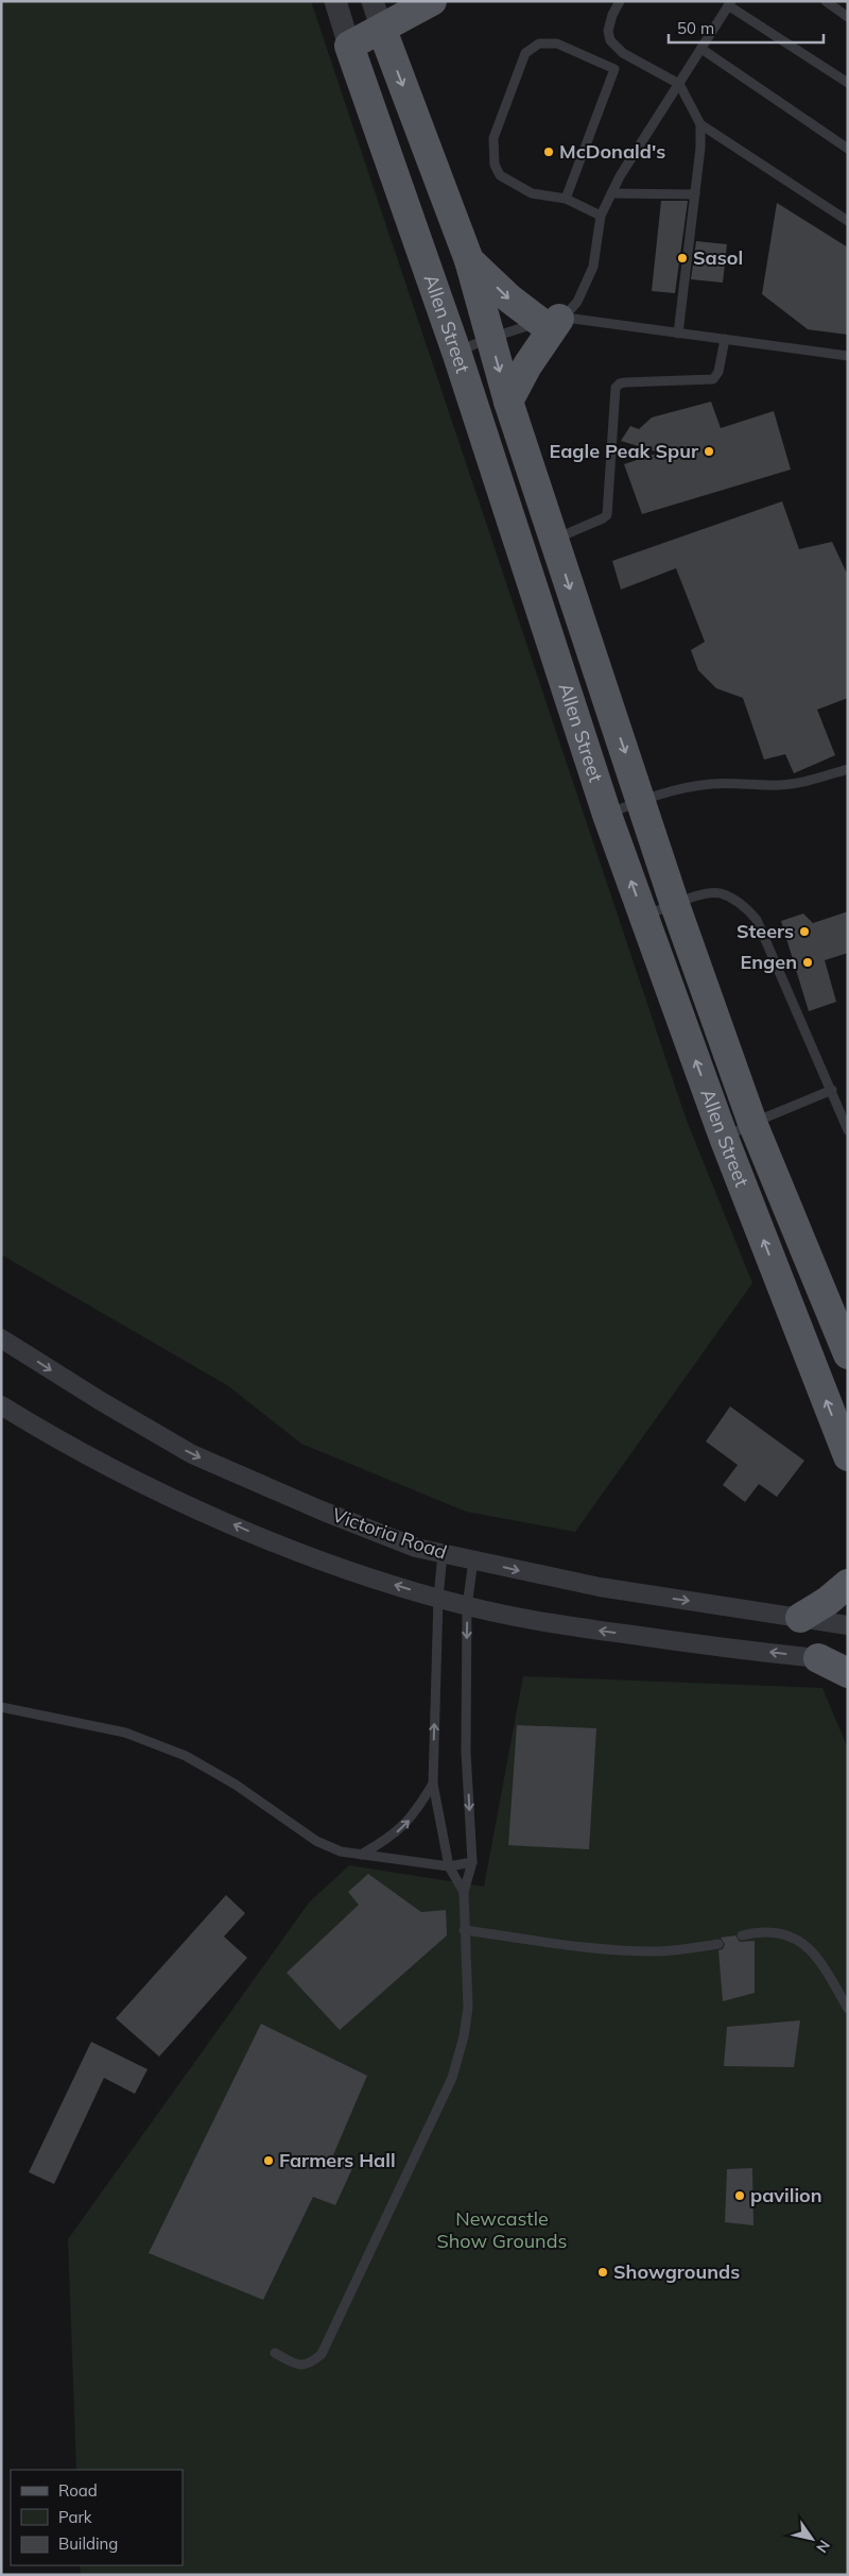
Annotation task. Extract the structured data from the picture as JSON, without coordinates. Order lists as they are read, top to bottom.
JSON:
{
  "streets": {
    "main road": ["Allen Street"],
    "street": ["Victoria Road"]
  },
  "parks": ["Newcastle Show Grounds"],
  "places": [
    "McDonald's",
    "Sasol",
    "Eagle Peak Spur",
    "Steers",
    "Engen",
    "Farmers Hall",
    "pavilion",
    "Showgrounds"
  ],
  "legend": ["Road", "Park", "Building"],
  "scale_bar": "50 m",
  "north": "bottom right"
}
